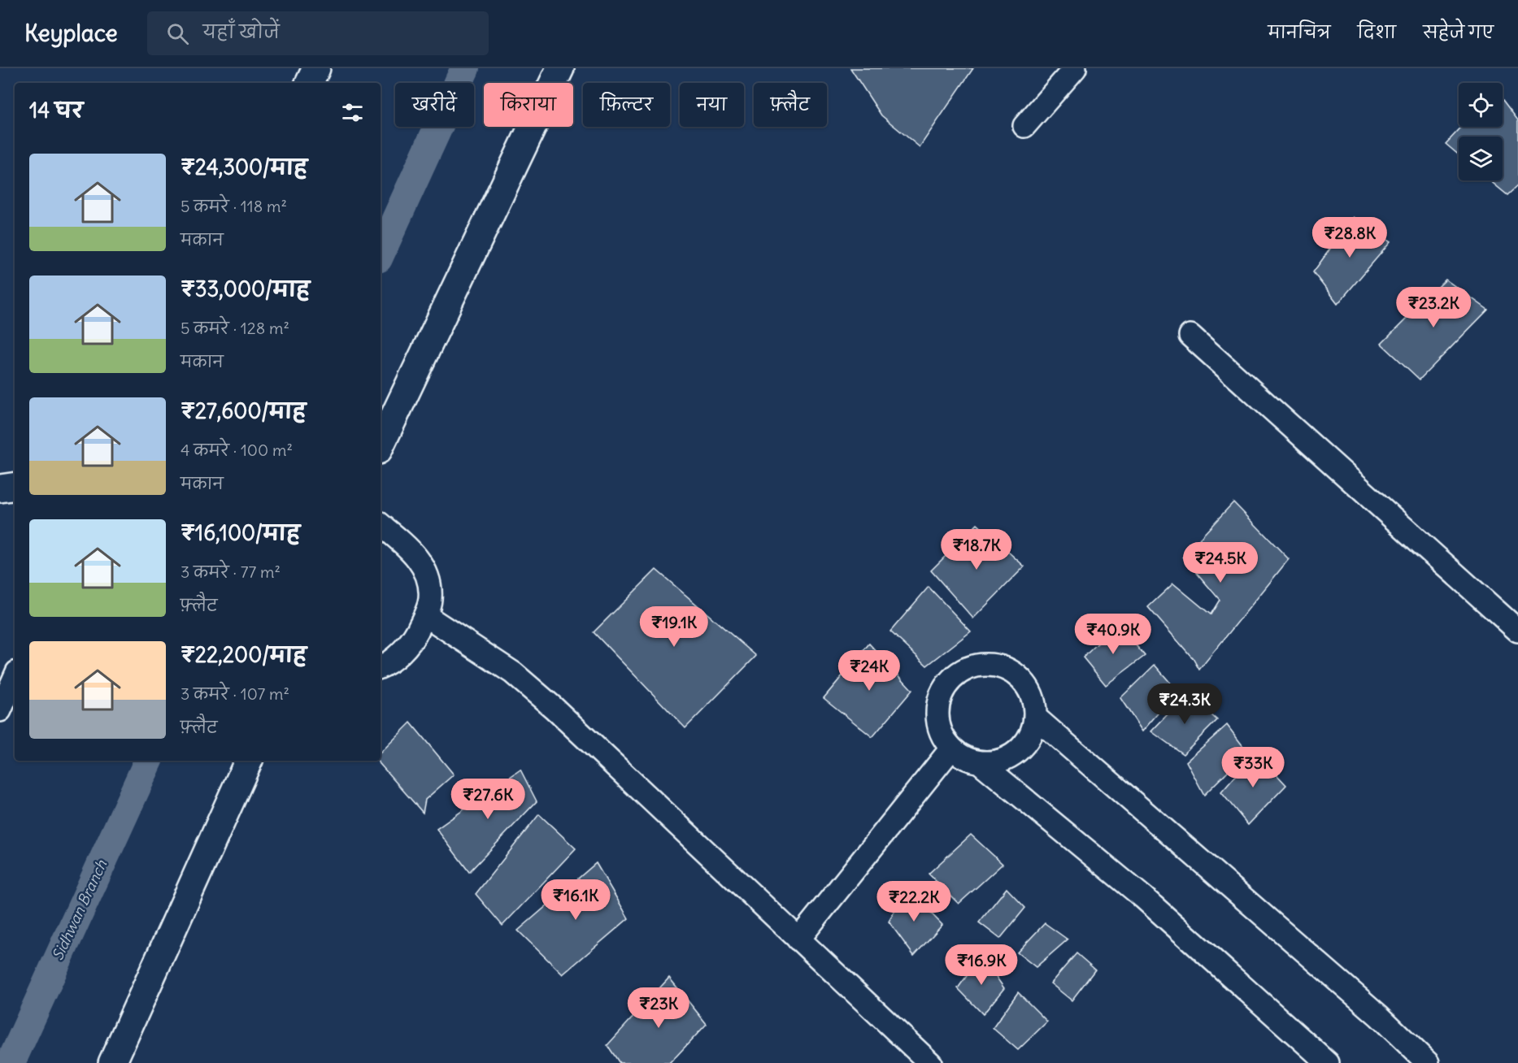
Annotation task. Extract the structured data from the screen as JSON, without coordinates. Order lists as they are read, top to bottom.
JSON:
{
  "water": ["Sidhwan Branch"],
  "page": {
    "header": "Keyplace",
    "search": "यहाँ खोजें",
    "nav": ["मानचित्र", "दिशा", "सहेजे गए"],
    "chip": [
      "खरीदें",
      "किराया",
      "फ़िल्टर",
      "नया",
      "फ़्लैट"
    ],
    "heading": "14 घर",
    "list": [
      {
        "name": "₹24,300/माह",
        "note": "5 कमरे · 118 m² · मकान"
      },
      {
        "name": "₹33,000/माह",
        "note": "5 कमरे · 128 m² · मकान"
      },
      {
        "name": "₹27,600/माह",
        "note": "4 कमरे · 100 m² · मकान"
      },
      {
        "name": "₹16,100/माह",
        "note": "3 कमरे · 77 m² · फ़्लैट"
      },
      {
        "name": "₹22,200/माह",
        "note": "3 कमरे · 107 m² · फ़्लैट"
      }
    ],
    "price": [
      "₹28.8K",
      "₹23.2K",
      "₹18.7K",
      "₹24.5K",
      "₹19.1K",
      "₹40.9K",
      "₹24K",
      "₹24.3K",
      "₹33K",
      "₹27.6K",
      "₹16.1K",
      "₹22.2K",
      "₹16.9K",
      "₹23K"
    ]
  }
}
